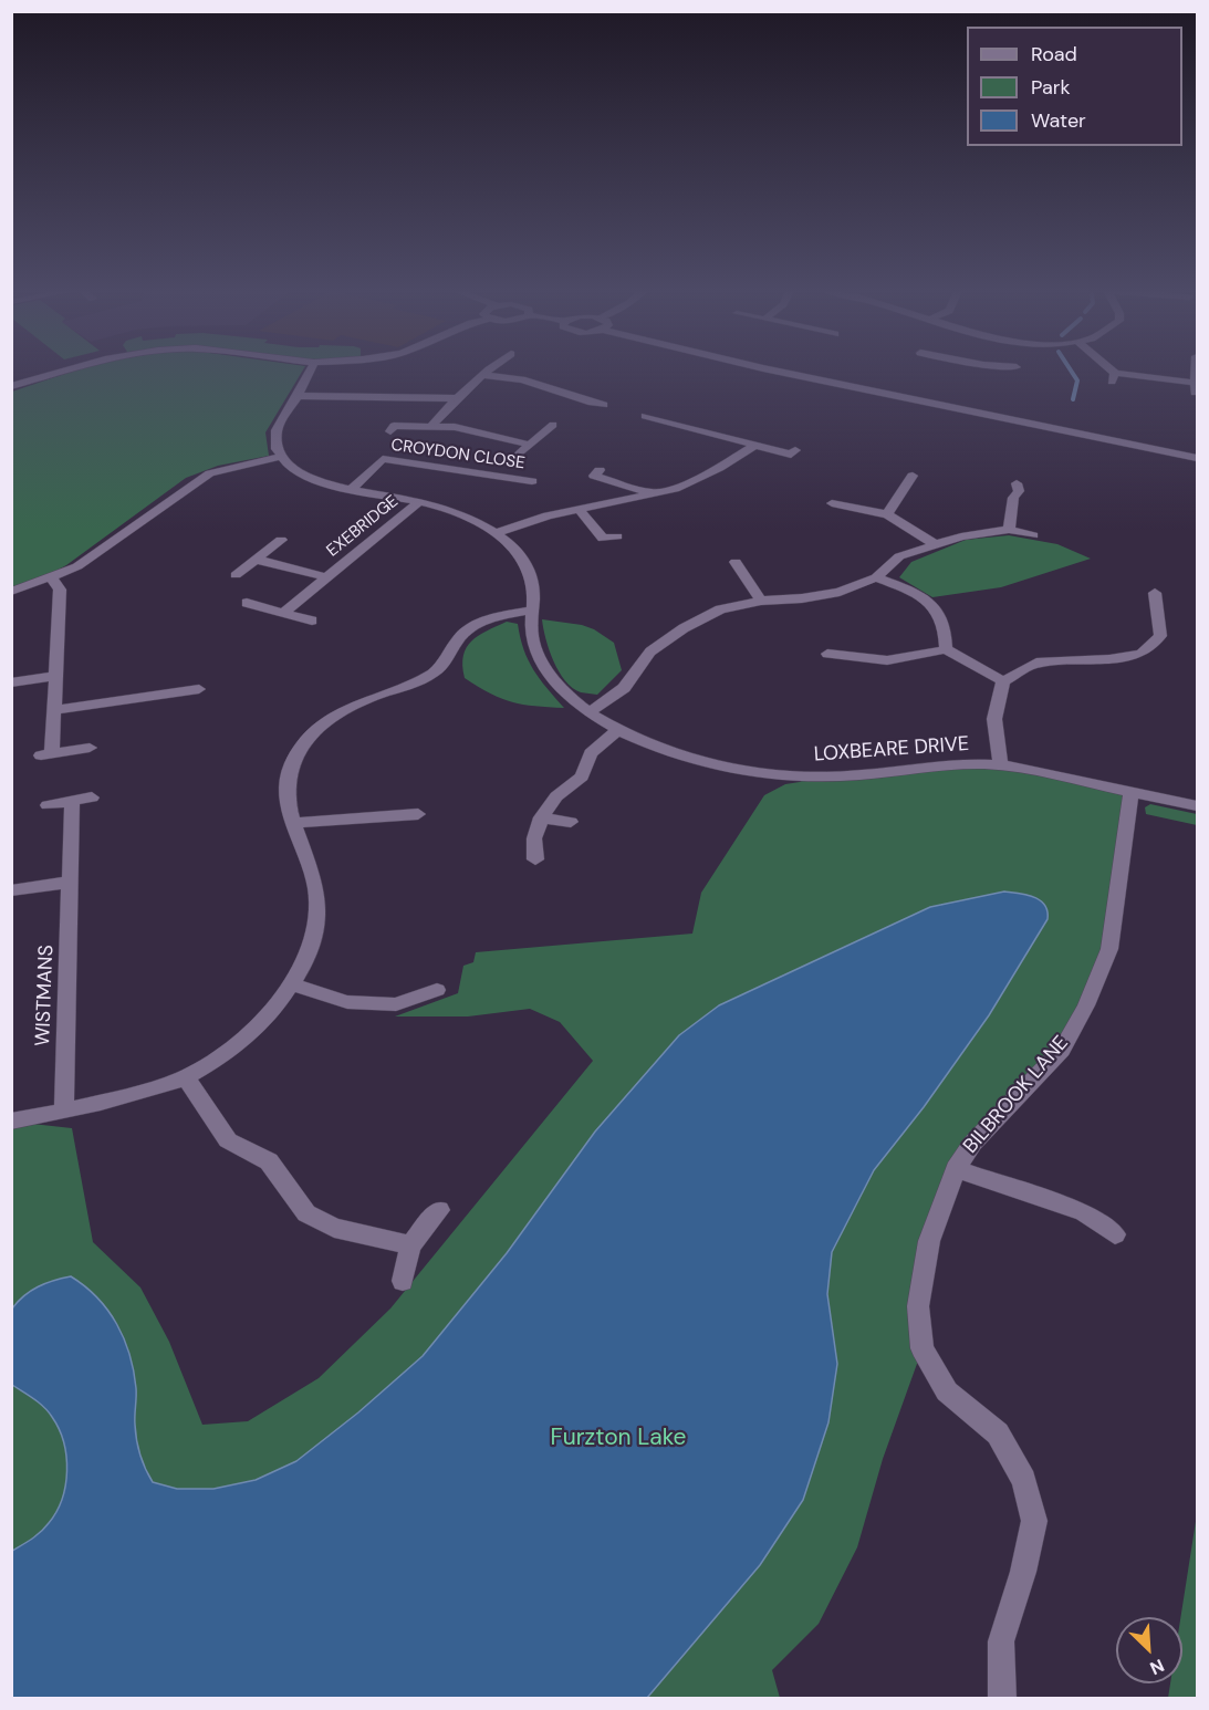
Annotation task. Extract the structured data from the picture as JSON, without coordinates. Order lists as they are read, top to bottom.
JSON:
{
  "streets": {
    "street": [
      "CROYDON CLOSE",
      "EXEBRIDGE",
      "LOXBEARE DRIVE",
      "WISTMANS",
      "BILBROOK LANE"
    ]
  },
  "crossings": [
    ["CROYDON CLOSE", "LOXBEARE DRIVE"],
    ["EXEBRIDGE", "LOXBEARE DRIVE"],
    ["LOXBEARE DRIVE", "BILBROOK LANE"]
  ],
  "parks": ["Furzton Lake"],
  "legend": ["Road", "Park", "Water"],
  "north": "bottom right"
}
